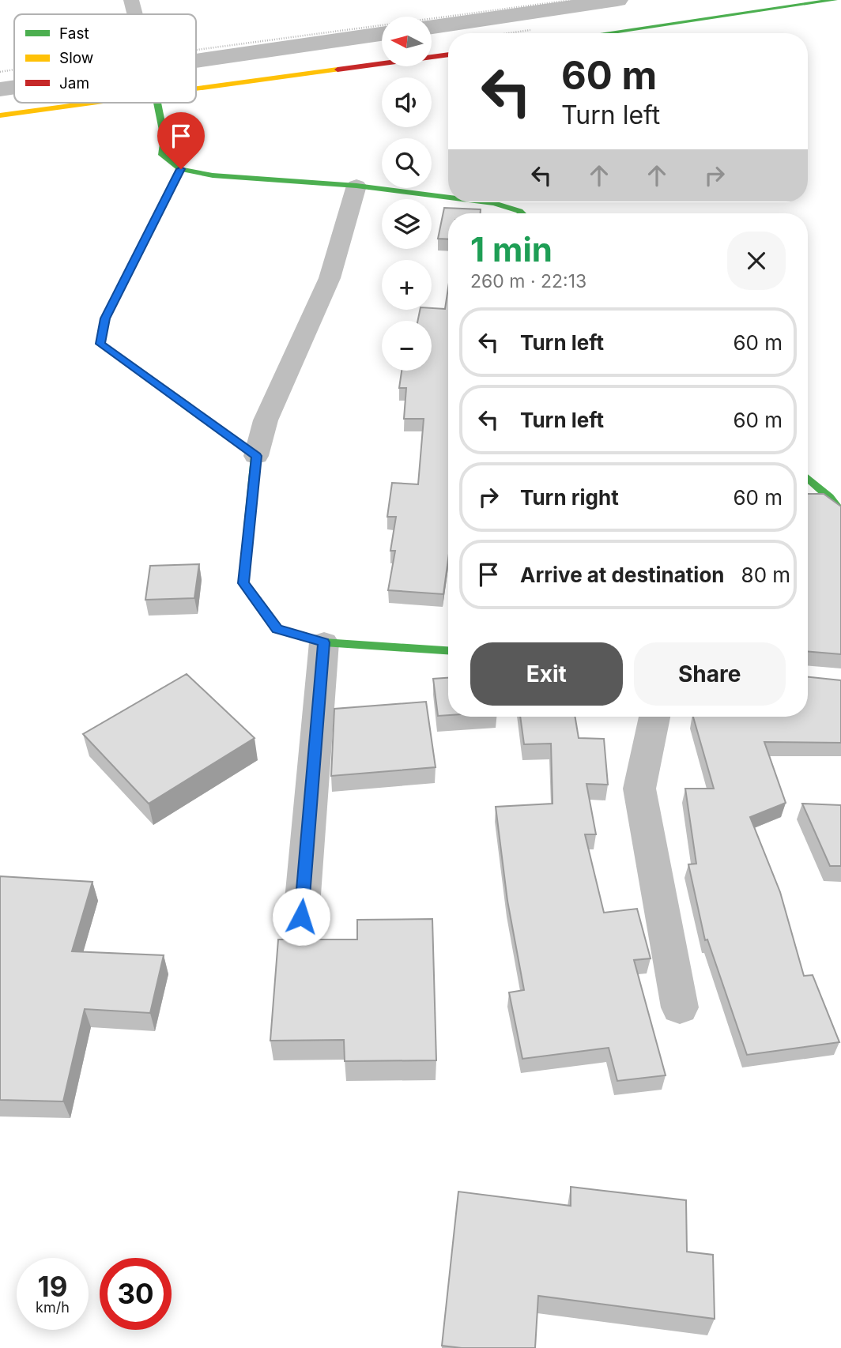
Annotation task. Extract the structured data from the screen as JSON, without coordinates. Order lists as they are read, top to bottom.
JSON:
{
  "legend": ["Fast", "Slow", "Jam"],
  "north": "left",
  "page": {
    "map_buttons": ["+", "−"],
    "turn": ["60 m", "Turn left"],
    "heading": ["1 min", "260 m · 22:13"],
    "list": [
      {
        "name": "Turn left",
        "value": "60 m"
      },
      {
        "name": "Turn left",
        "value": "60 m"
      },
      {
        "name": "Turn right",
        "value": "60 m"
      },
      {
        "name": "Arrive at destination",
        "value": "80 m"
      }
    ],
    "buttons": ["Exit", "Share"],
    "speed": "19 km/h",
    "limit": "30"
  }
}
